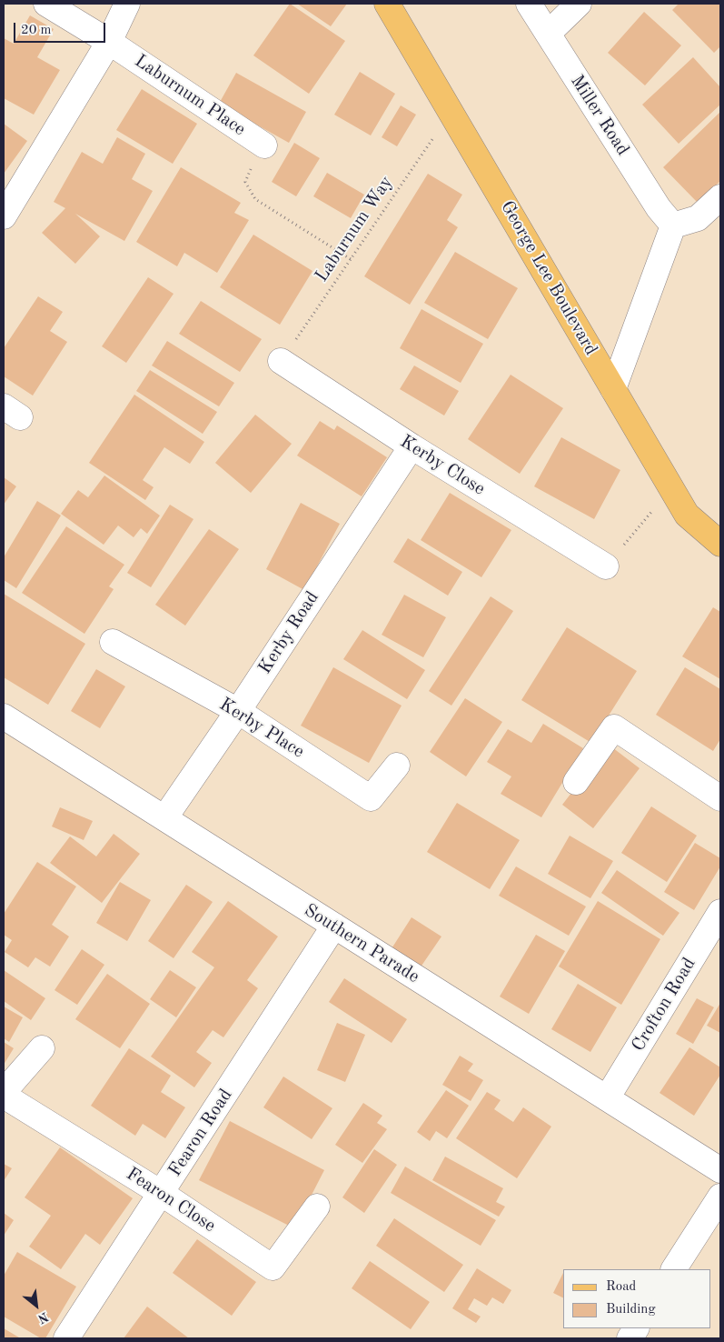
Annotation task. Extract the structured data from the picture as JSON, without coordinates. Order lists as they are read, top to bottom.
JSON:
{
  "streets": {
    "main road": ["George Lee Boulevard"],
    "street": [
      "Laburnum Place",
      "Miller Road",
      "Kerby Close",
      "Kerby Road",
      "Kerby Place",
      "Southern Parade",
      "Crofton Road",
      "Fearon Road",
      "Fearon Close"
    ],
    "path": ["Laburnum Way"]
  },
  "crossings": [
    ["Laburnum Way", "George Lee Boulevard"],
    ["Laburnum Way", "Kerby Close"],
    ["Kerby Close", "Kerby Road"],
    ["Kerby Road", "Kerby Place"],
    ["Kerby Road", "Southern Parade"],
    ["Southern Parade", "Crofton Road"],
    ["Southern Parade", "Fearon Road"],
    ["Fearon Road", "Fearon Close"]
  ],
  "legend": ["Road", "Building"],
  "scale_bar": "20 m",
  "north": "bottom right"
}
